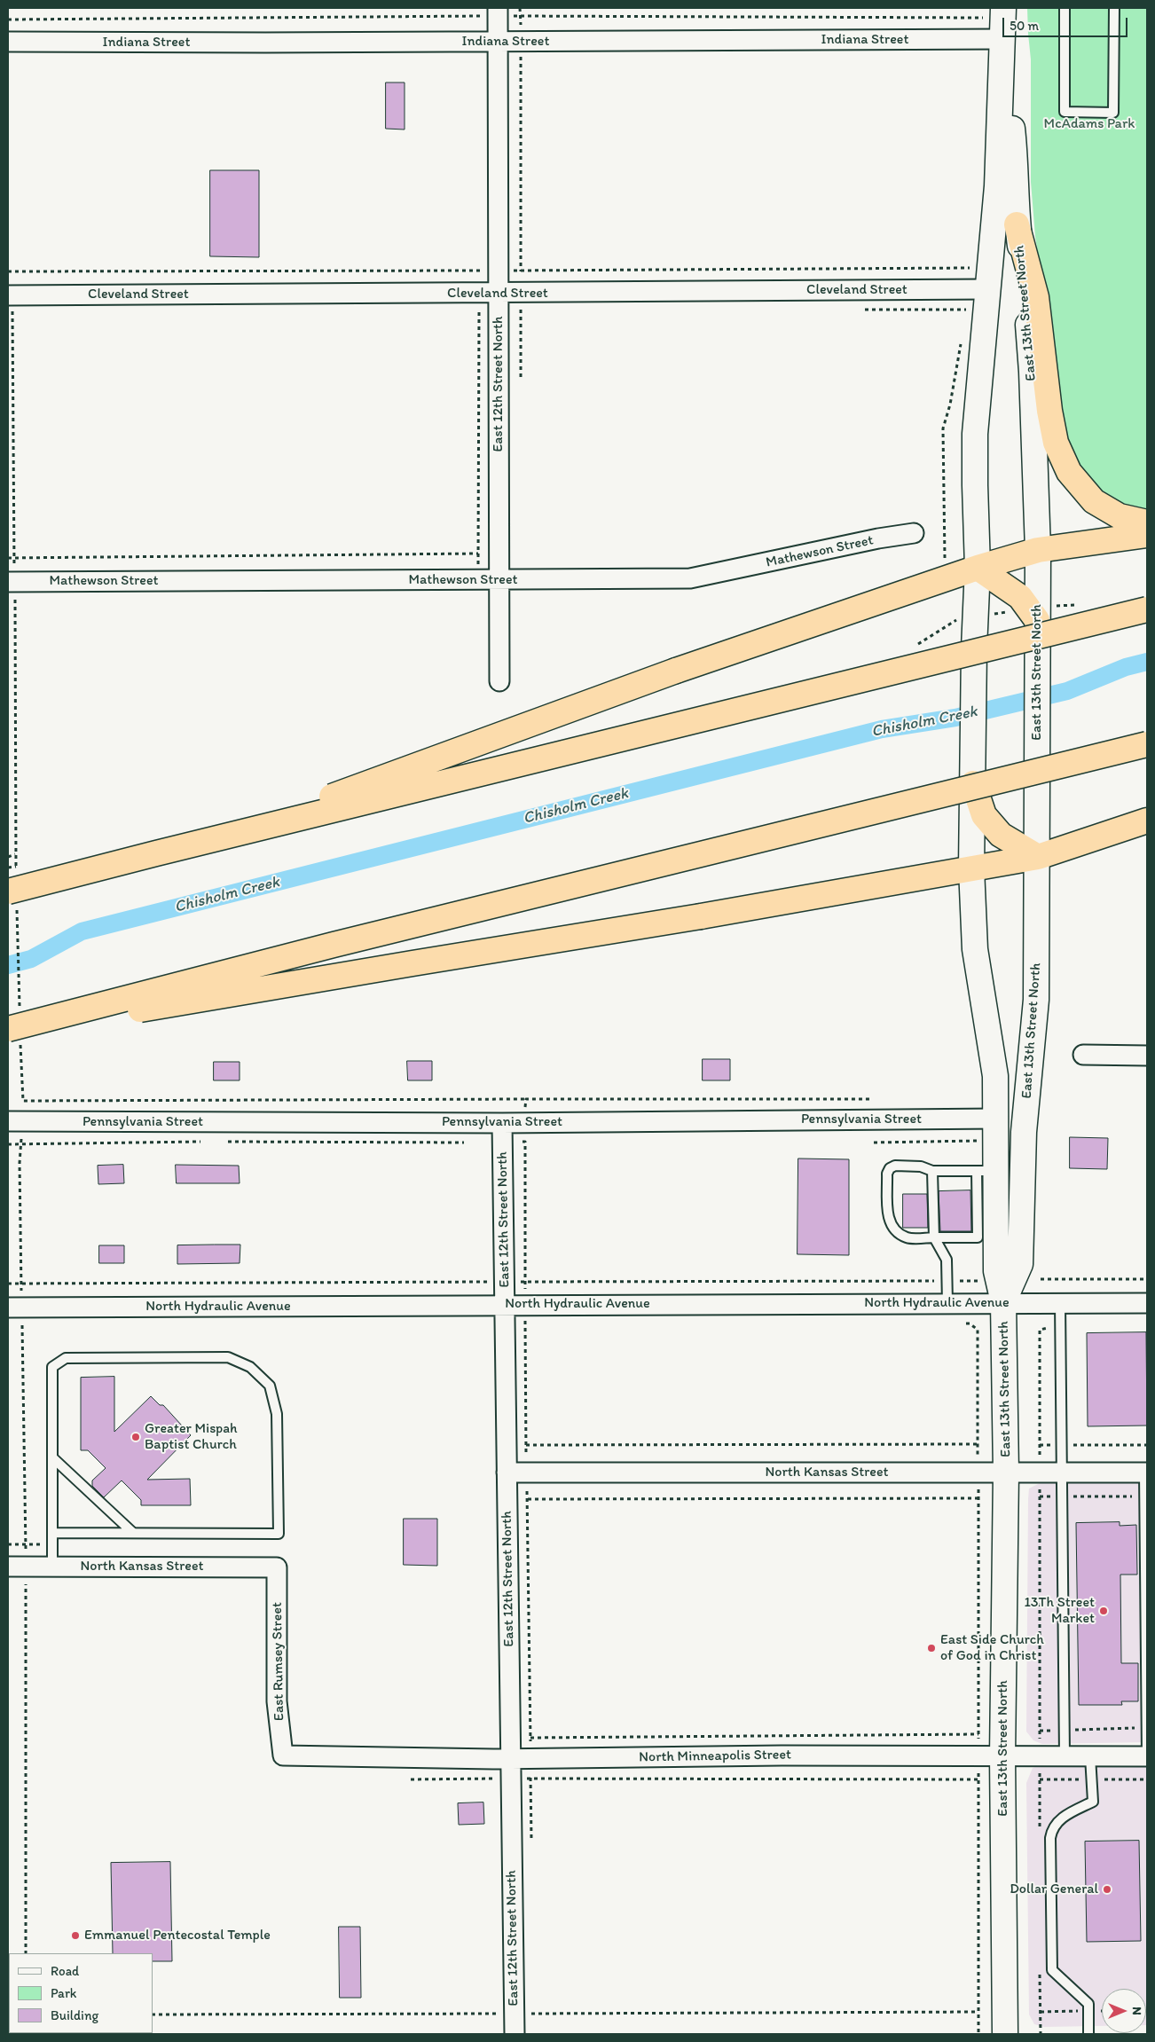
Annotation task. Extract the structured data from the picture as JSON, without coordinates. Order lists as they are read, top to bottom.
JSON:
{
  "streets": {
    "main road": ["East 13th Street North"],
    "street": [
      "Indiana Street",
      "Cleveland Street",
      "East 12th Street North",
      "Mathewson Street",
      "Pennsylvania Street",
      "North Hydraulic Avenue",
      "North Kansas Street",
      "East Rumsey Street",
      "North Minneapolis Street"
    ]
  },
  "crossings": [
    ["Indiana Street", "East 13th Street North"],
    ["Indiana Street", "East 12th Street North"],
    ["Cleveland Street", "East 13th Street North"],
    ["Cleveland Street", "East 12th Street North"],
    ["East 13th Street North", "Pennsylvania Street"],
    ["East 13th Street North", "North Hydraulic Avenue"],
    ["East 13th Street North", "North Kansas Street"],
    ["East 13th Street North", "North Minneapolis Street"],
    ["East 12th Street North", "Mathewson Street"],
    ["East 12th Street North", "Pennsylvania Street"],
    ["East 12th Street North", "North Hydraulic Avenue"],
    ["East 12th Street North", "North Kansas Street"],
    ["East 12th Street North", "North Minneapolis Street"],
    ["North Kansas Street", "East Rumsey Street"],
    ["East Rumsey Street", "North Minneapolis Street"]
  ],
  "water": ["Chisholm Creek"],
  "parks": ["McAdams Park"],
  "places": [
    "Greater Mispah Baptist Church",
    "13Th Street Market",
    "East Side Church of God in Christ",
    "Dollar General",
    "Emmanuel Pentecostal Temple"
  ],
  "legend": ["Road", "Park", "Building"],
  "scale_bar": "50 m",
  "north": "right"
}
